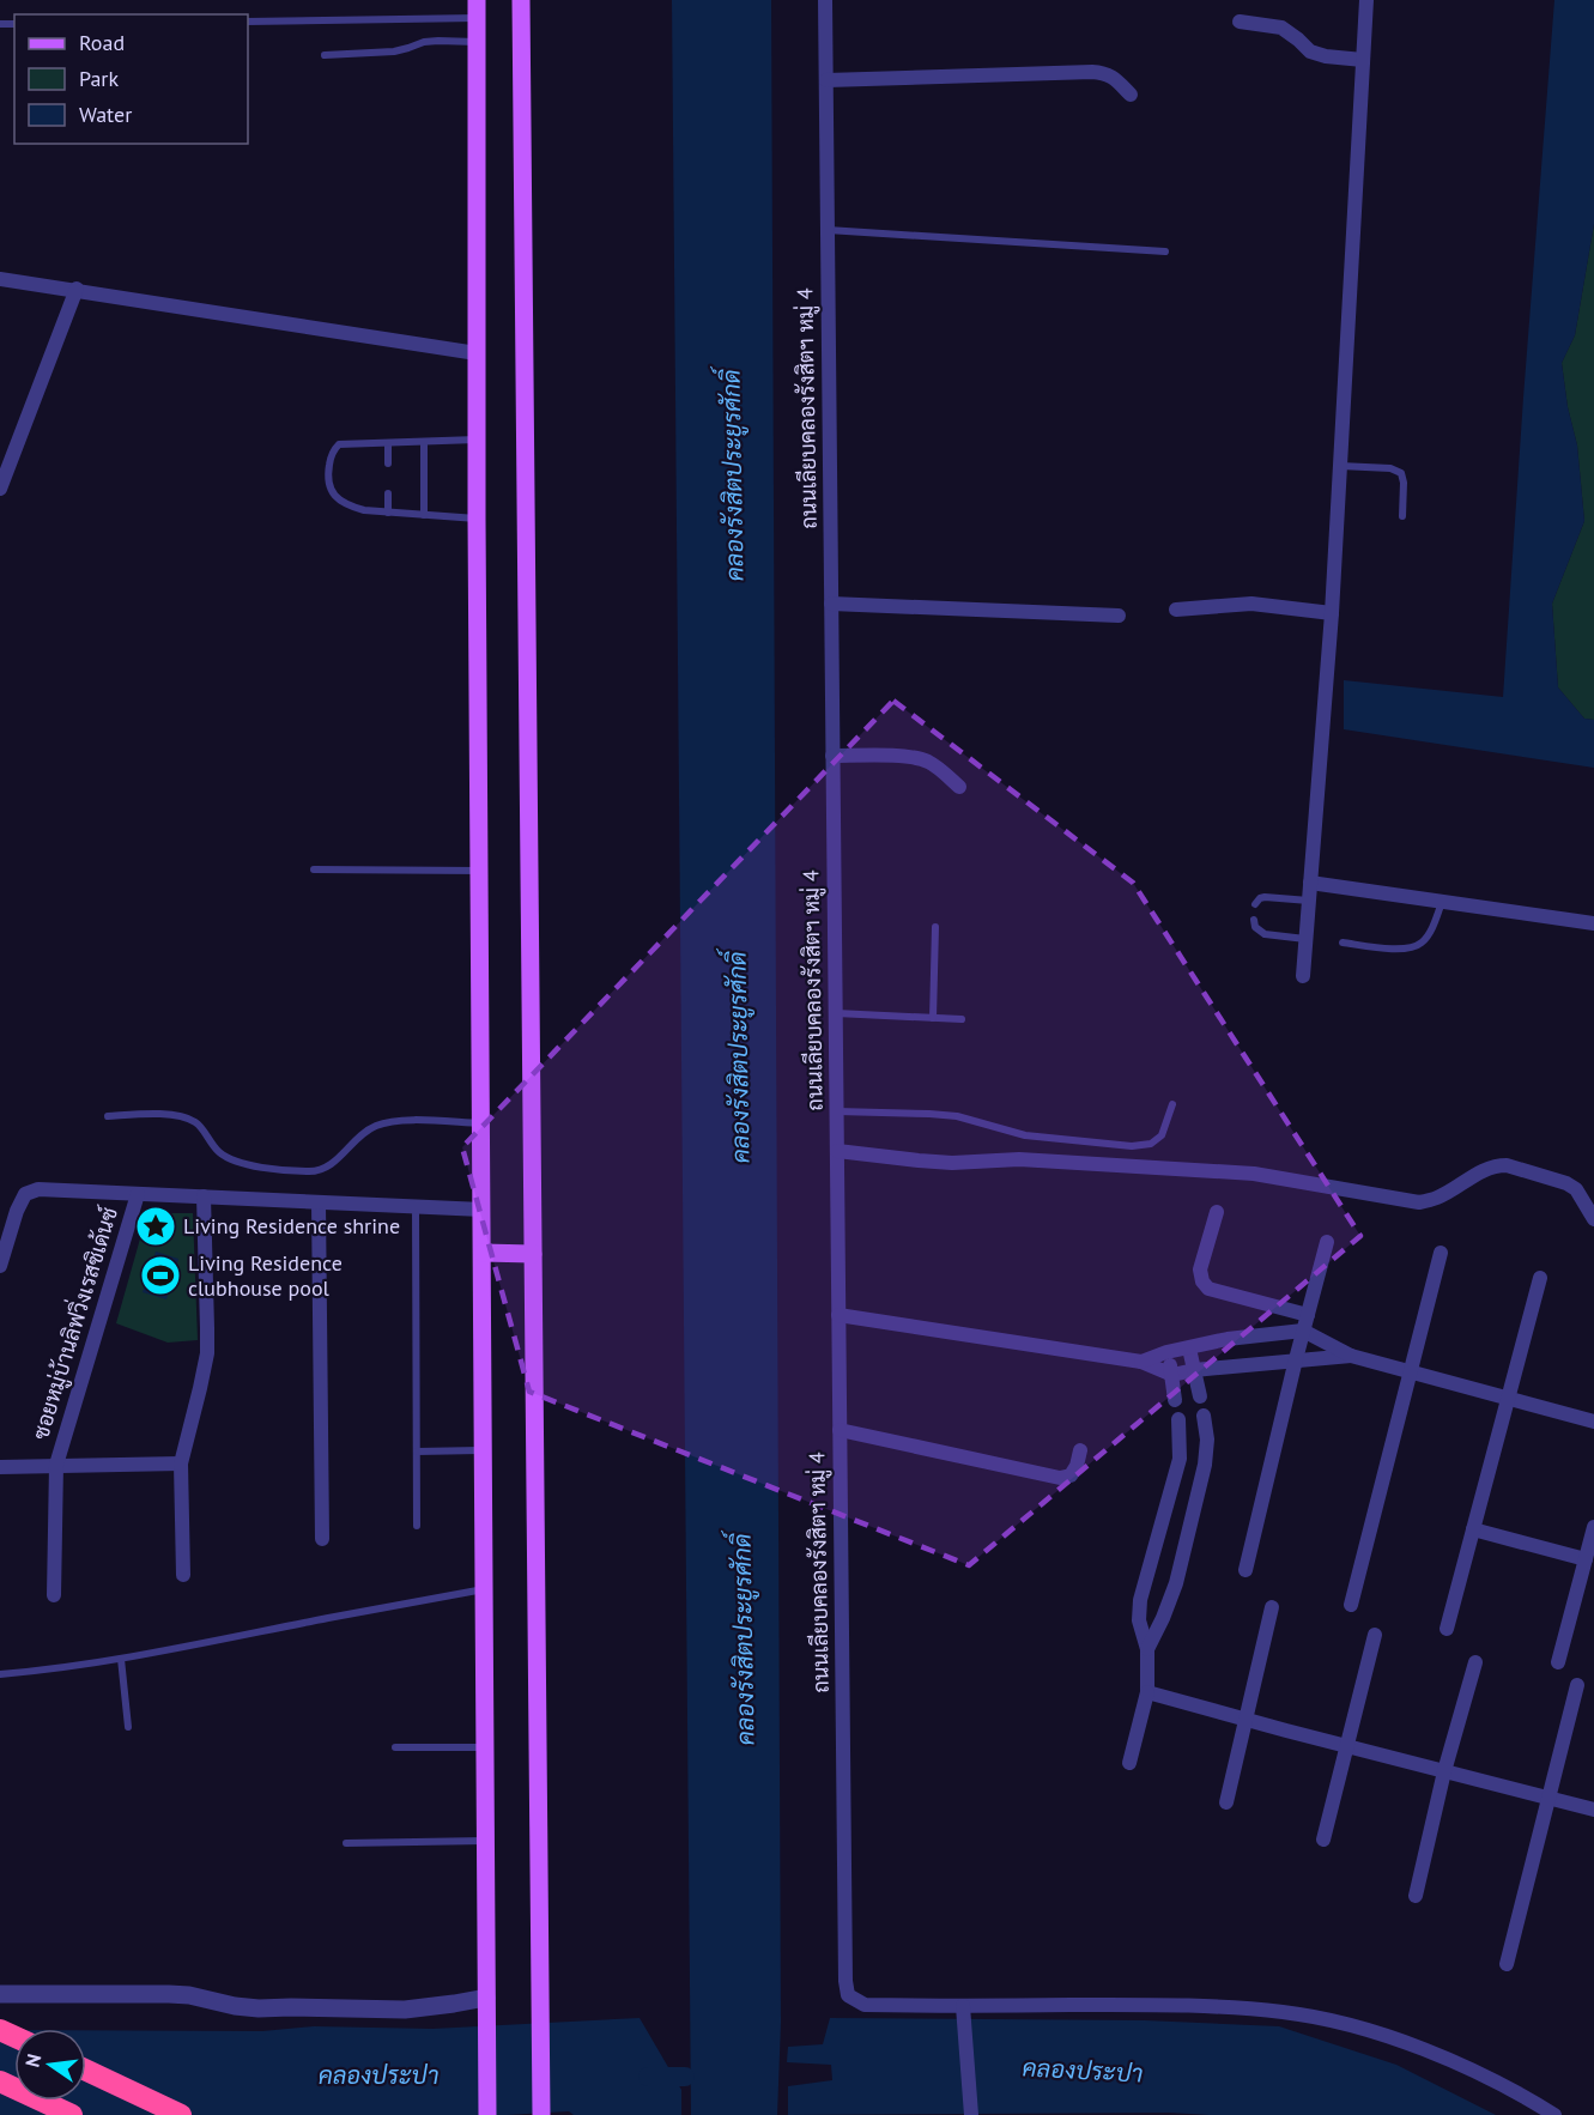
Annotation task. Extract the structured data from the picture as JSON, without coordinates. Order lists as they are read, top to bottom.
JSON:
{
  "streets": {
    "street": ["ถนนเลียบคลองรังสิตฯ หมู่ 4", "ซอยหมู่บ้านลิฟวิ่งเรสซิเด้นซ์"]
  },
  "water": ["คลองรังสิตประยูรศักดิ์", "คลองประปา"],
  "places": {
    "place": ["Living Residence shrine"],
    "sports": ["Living Residence clubhouse pool"]
  },
  "legend": ["Road", "Park", "Water"],
  "north": "left"
}
